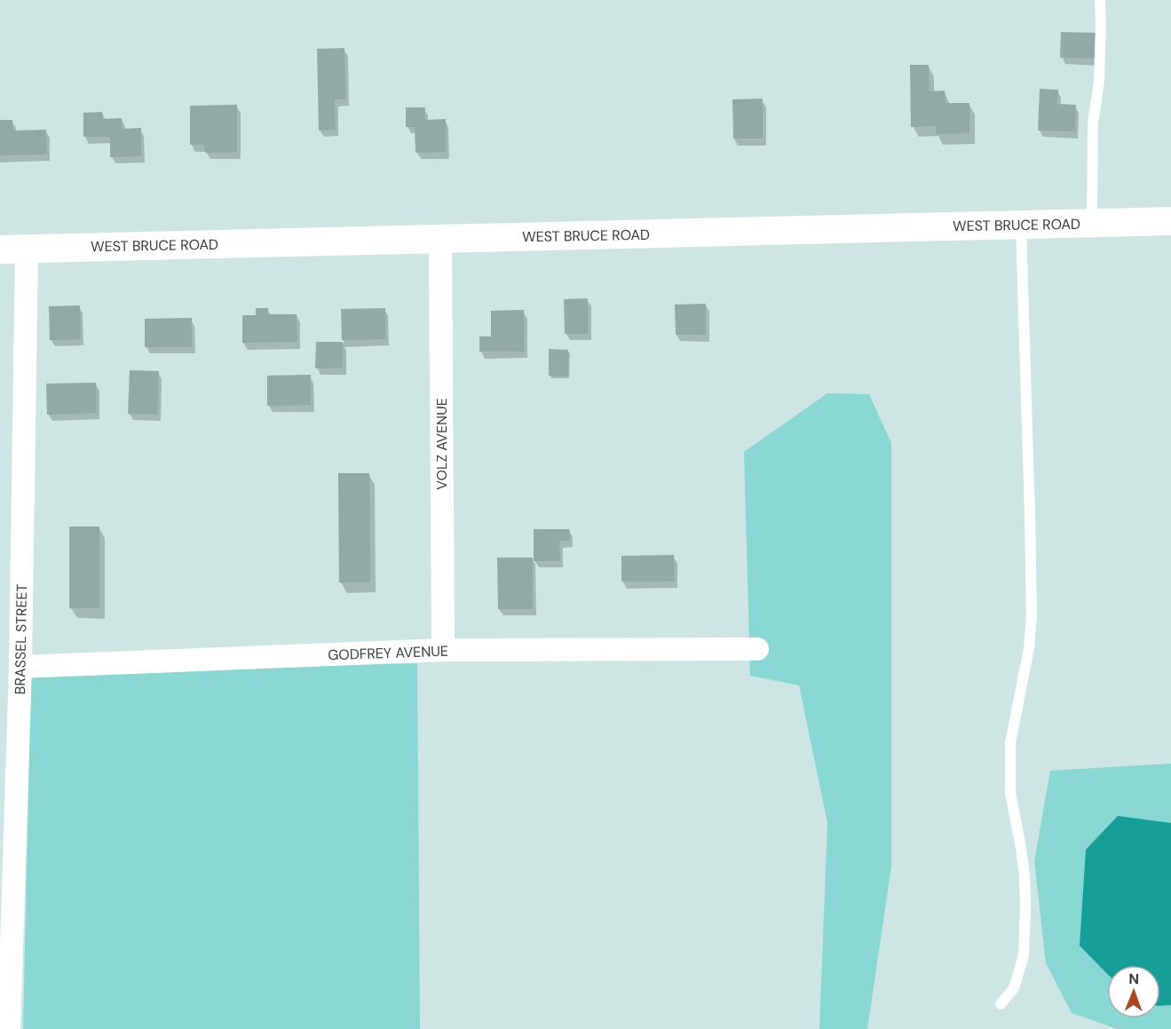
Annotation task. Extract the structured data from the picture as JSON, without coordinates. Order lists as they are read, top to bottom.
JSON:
{
  "streets": {
    "street": [
      "WEST BRUCE ROAD",
      "VOLZ AVENUE",
      "BRASSEL STREET",
      "GODFREY AVENUE"
    ]
  },
  "crossings": [
    ["WEST BRUCE ROAD", "VOLZ AVENUE"],
    ["WEST BRUCE ROAD", "BRASSEL STREET"],
    ["VOLZ AVENUE", "GODFREY AVENUE"],
    ["BRASSEL STREET", "GODFREY AVENUE"]
  ],
  "north": "top"
}
